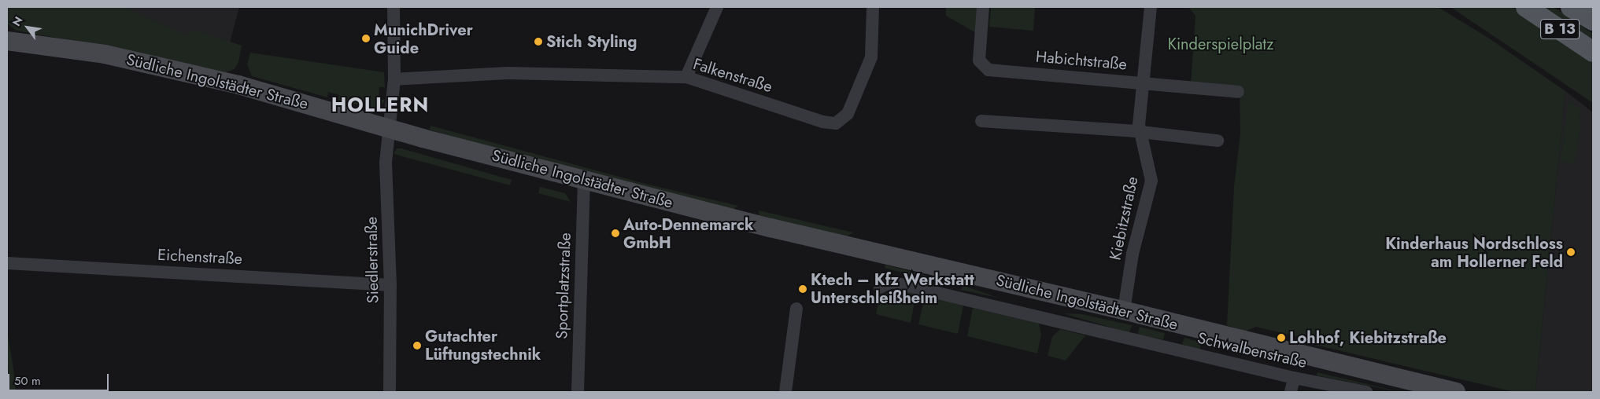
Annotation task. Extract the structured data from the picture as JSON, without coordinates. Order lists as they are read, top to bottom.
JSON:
{
  "streets": {
    "main road": ["B 13"],
    "street": [
      "Habichtstraße",
      "Falkenstraße",
      "Südliche Ingolstädter Straße",
      "Kiebitzstraße",
      "Eichenstraße",
      "Siedlerstraße",
      "Sportplatzstraße",
      "Schwalbenstraße"
    ]
  },
  "crossings": [
    ["Habichtstraße", "Kiebitzstraße"],
    ["Falkenstraße", "Siedlerstraße"],
    ["Südliche Ingolstädter Straße", "Kiebitzstraße"],
    ["Südliche Ingolstädter Straße", "Siedlerstraße"],
    ["Südliche Ingolstädter Straße", "Sportplatzstraße"],
    ["Eichenstraße", "Siedlerstraße"]
  ],
  "districts": ["HOLLERN"],
  "parks": ["Kinderspielplatz"],
  "places": [
    "MunichDriver Guide",
    "Stich Styling",
    "Auto-Dennemarck GmbH",
    "Kinderhaus Nordschloss am Hollerner Feld",
    "Ktech – Kfz Werkstatt Unterschleißheim",
    "Lohhof, Kiebitzstraße",
    "Gutachter Lüftungstechnik"
  ],
  "scale_bar": "50 m",
  "north": "top left"
}
